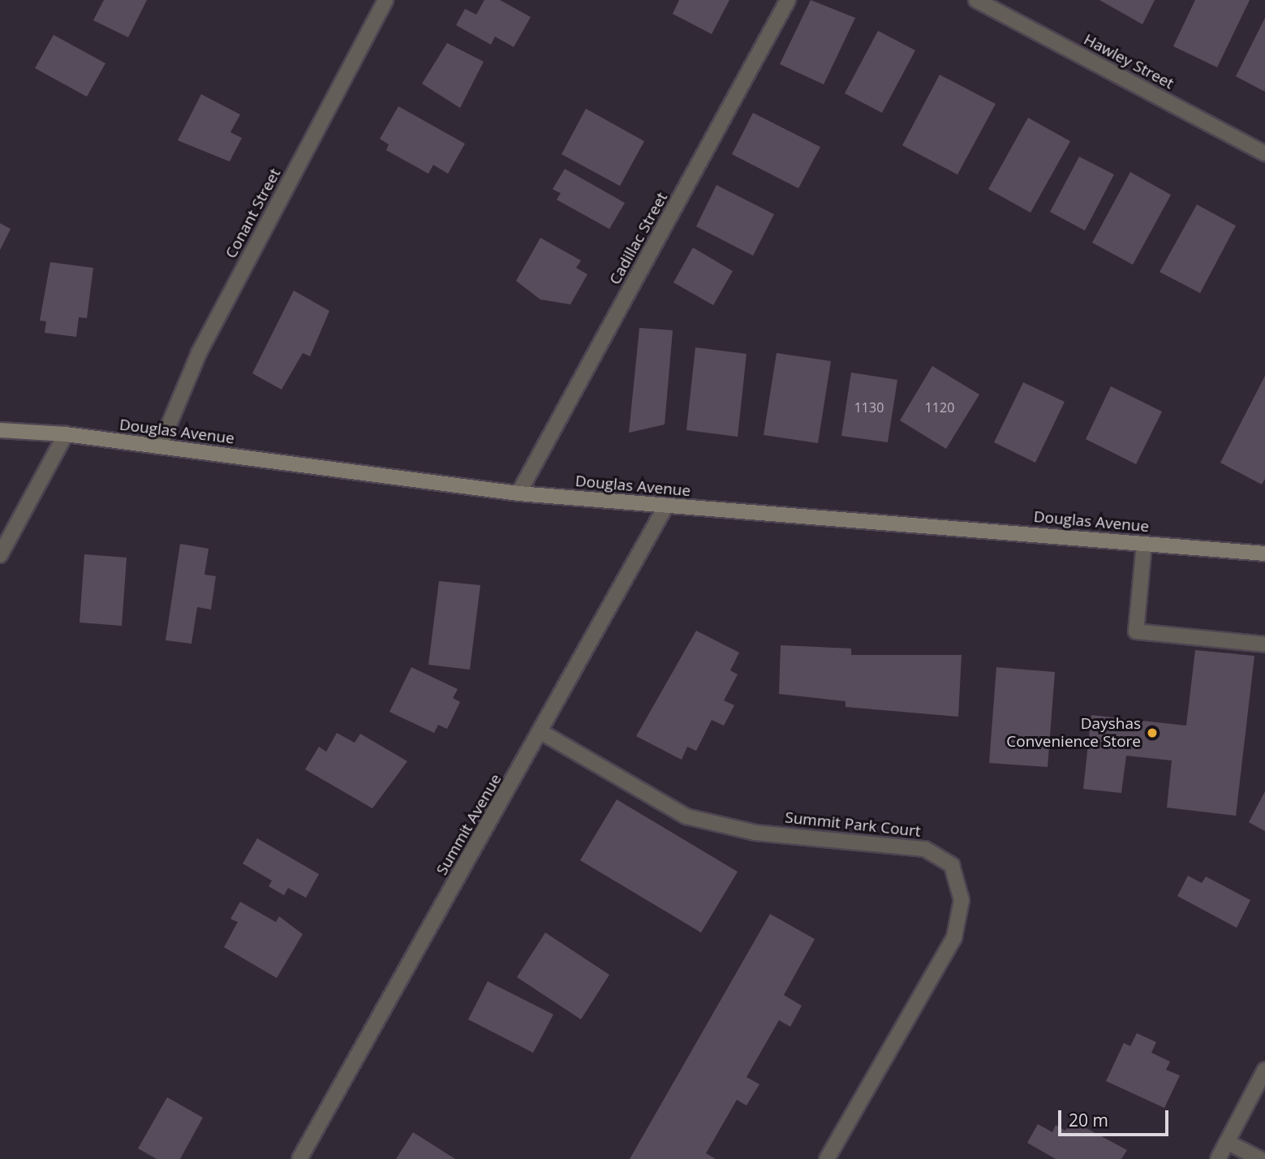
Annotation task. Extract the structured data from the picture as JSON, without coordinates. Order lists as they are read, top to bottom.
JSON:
{
  "streets": {
    "main road": ["Douglas Avenue"],
    "street": [
      "Hawley Street",
      "Conant Street",
      "Cadillac Street",
      "Summit Avenue",
      "Summit Park Court"
    ]
  },
  "crossings": [
    ["Conant Street", "Douglas Avenue"],
    ["Cadillac Street", "Douglas Avenue"],
    ["Douglas Avenue", "Summit Avenue"],
    ["Summit Avenue", "Summit Park Court"]
  ],
  "places": ["Dayshas Convenience Store"],
  "house_numbers": ["1130", "1120"],
  "scale_bar": "20 m"
}
